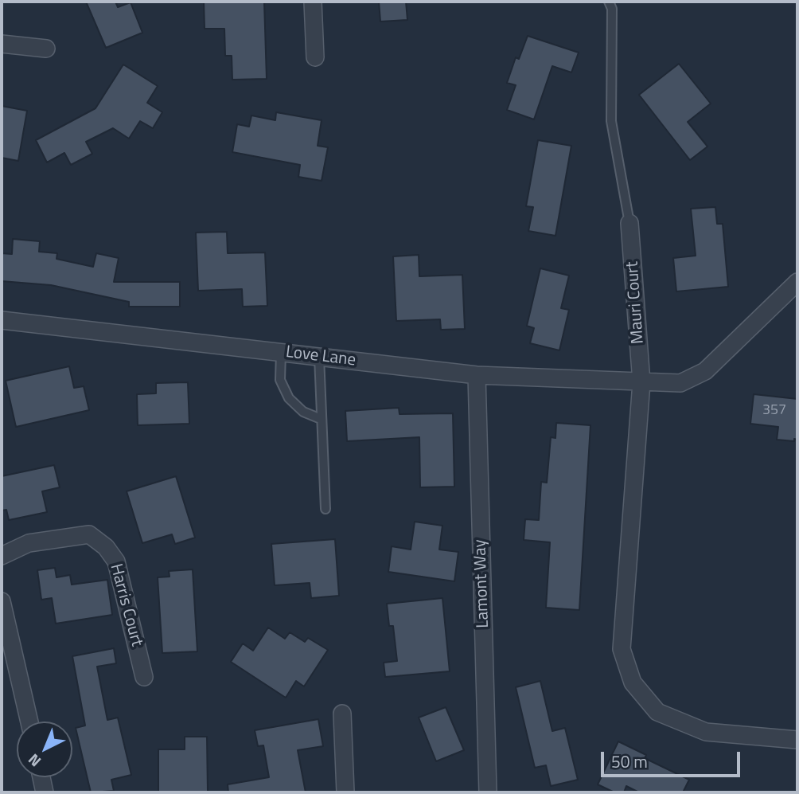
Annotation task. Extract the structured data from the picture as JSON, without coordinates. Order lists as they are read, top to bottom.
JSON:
{
  "streets": {
    "street": [
      "Mauri Court",
      "Love Lane",
      "Lamont Way",
      "Harris Court"
    ]
  },
  "crossings": [
    ["Mauri Court", "Love Lane"],
    ["Love Lane", "Lamont Way"]
  ],
  "house_numbers": ["357"],
  "scale_bar": "50 m",
  "north": "bottom left"
}
